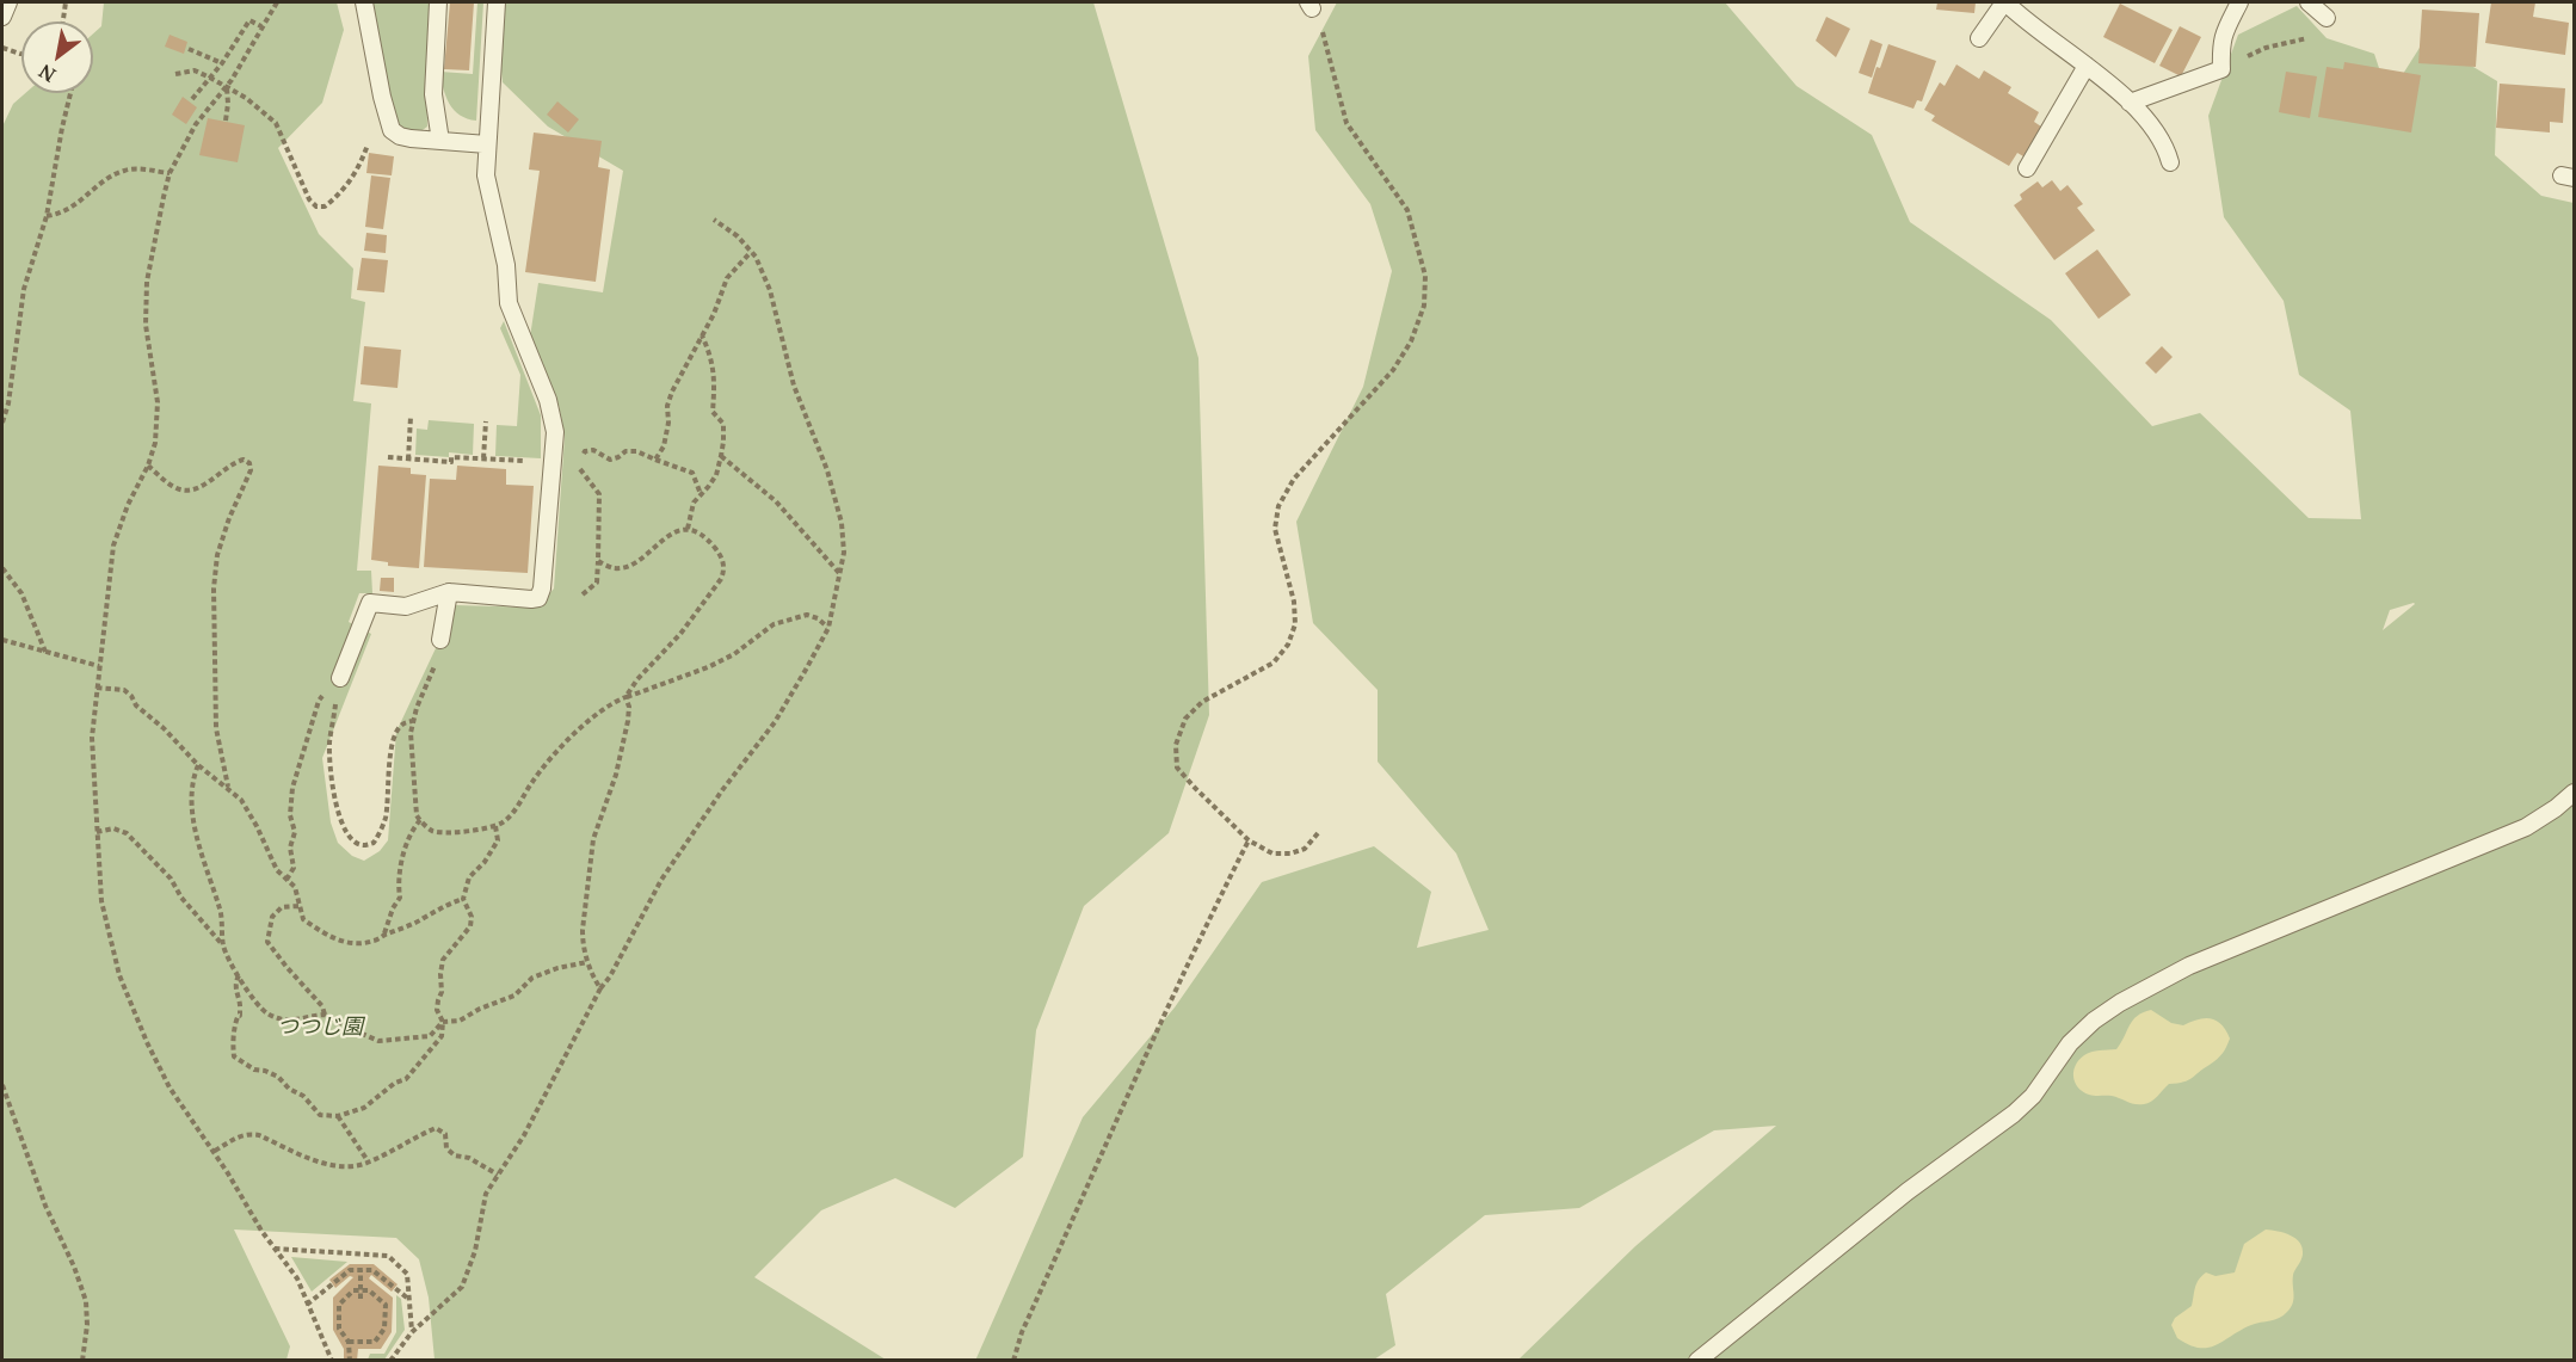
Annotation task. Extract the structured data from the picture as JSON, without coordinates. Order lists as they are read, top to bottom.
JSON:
{
  "parks": ["つつじ園"],
  "north": "bottom left"
}
